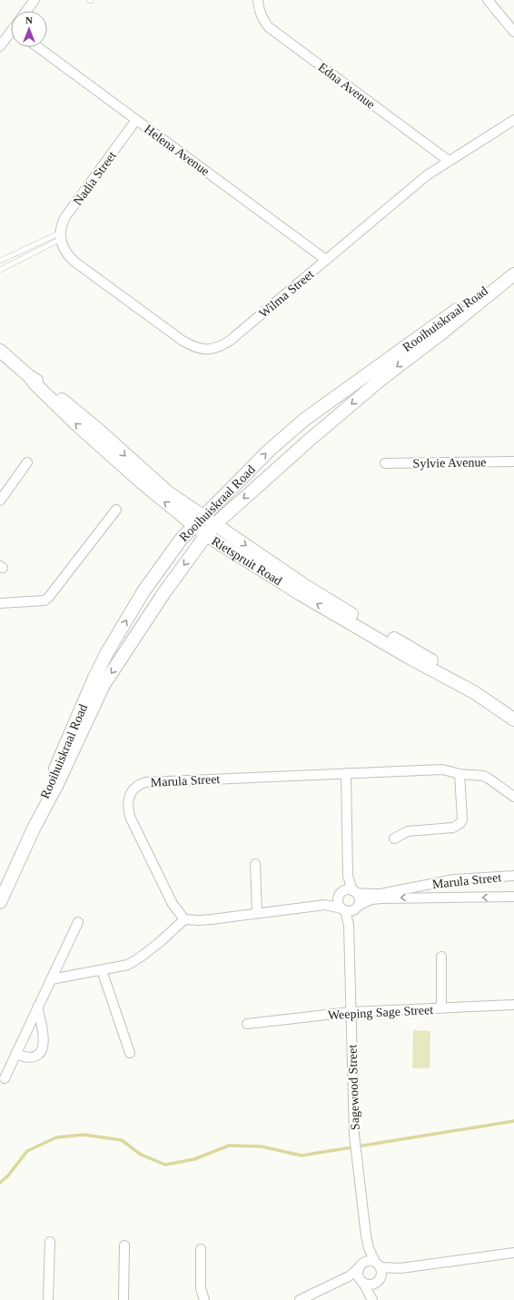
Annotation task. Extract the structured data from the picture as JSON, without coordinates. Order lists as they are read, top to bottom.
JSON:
{
  "streets": {
    "main road": ["Rooihuiskraal Road", "Rietspruit Road"],
    "street": [
      "Edna Avenue",
      "Helena Avenue",
      "Nadia Street",
      "Wilma Street",
      "Sylvie Avenue",
      "Marula Street",
      "Weeping Sage Street",
      "Sagewood Street"
    ]
  },
  "crossings": [
    ["Edna Avenue", "Wilma Street"],
    ["Helena Avenue", "Nadia Street"],
    ["Helena Avenue", "Wilma Street"],
    ["Nadia Street", "Wilma Street"],
    ["Rooihuiskraal Road", "Rietspruit Road"],
    ["Marula Street", "Sagewood Street"],
    ["Weeping Sage Street", "Sagewood Street"]
  ],
  "north": "top"
}
